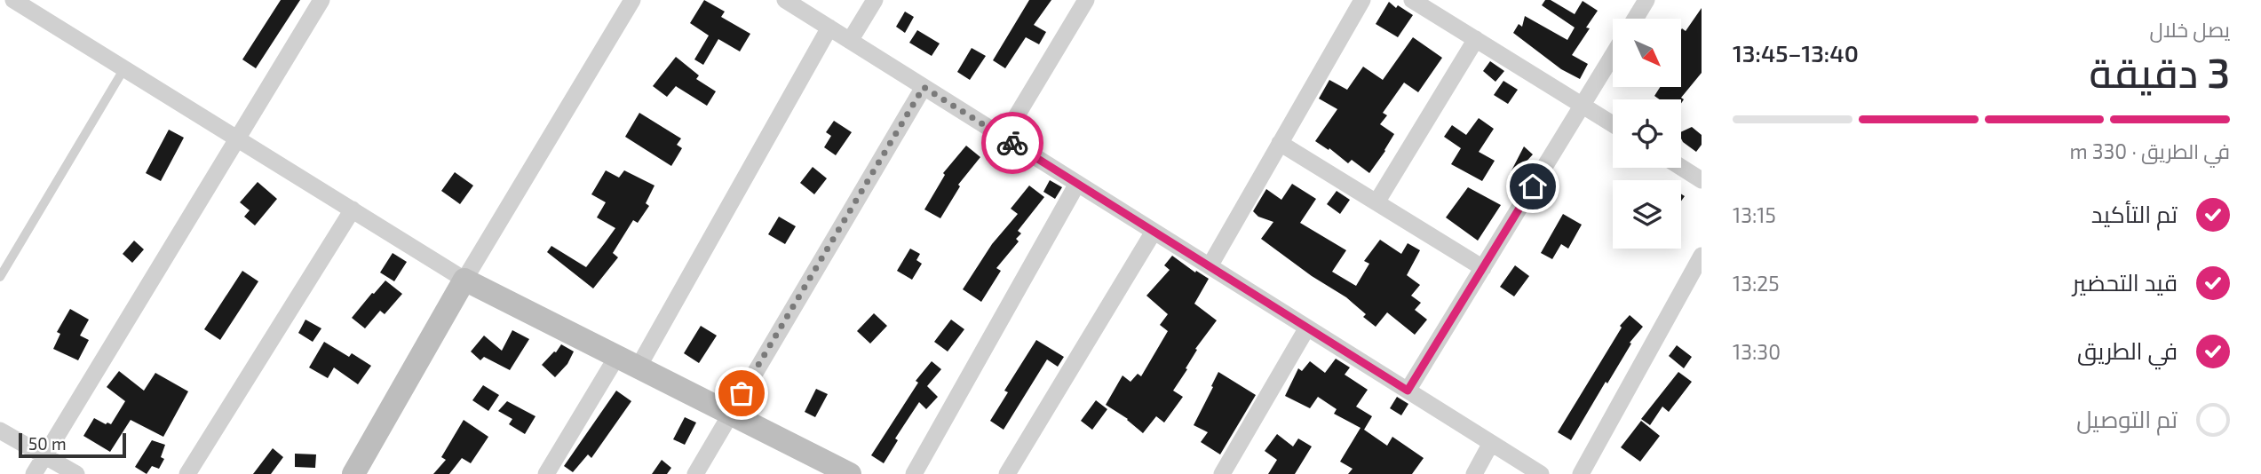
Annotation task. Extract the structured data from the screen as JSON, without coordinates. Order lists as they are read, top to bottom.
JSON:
{
  "scale_bar": "50 m",
  "north": "bottom right",
  "page": {
    "heading": ["3 دقيقة", "يصل خلال", "13:40–13:45"],
    "bar": "في الطريق · 330 m",
    "list": [
      ["تم التأكيد", "13:15"],
      ["قيد التحضير", "13:25"],
      ["في الطريق", "13:30"],
      "تم التوصيل"
    ],
    "scale": "50 m"
  }
}
